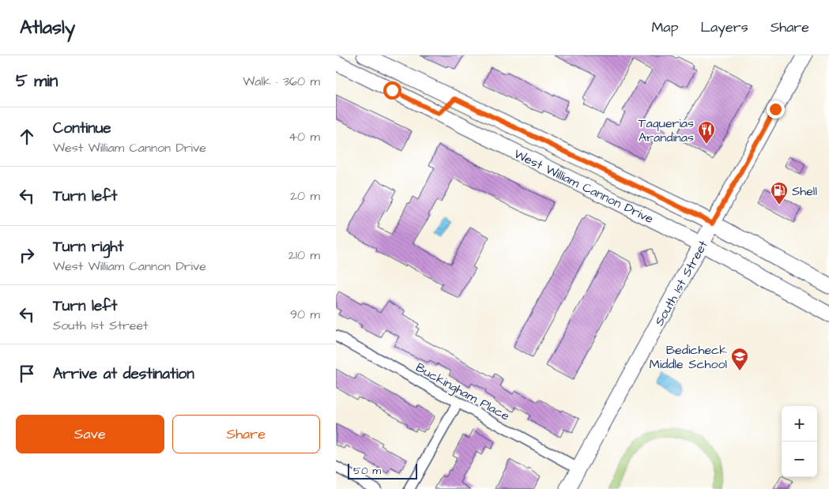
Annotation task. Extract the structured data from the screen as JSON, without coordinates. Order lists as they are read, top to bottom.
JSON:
{
  "streets": {
    "main road": ["West William Cannon Drive", "South 1st Street"],
    "street": ["Buckingham Place"]
  },
  "crossings": [
    ["West William Cannon Drive", "South 1st Street"],
    ["South 1st Street", "Buckingham Place"]
  ],
  "places": {
    "restaurant": ["Taquerias Arandinas"],
    "fuel station": ["Shell"],
    "school or university": ["Bedicheck Middle School"]
  },
  "scale_bar": "50 m",
  "page": {
    "header": "Atlasly",
    "nav": ["Map", "Layers", "Share"],
    "heading": ["5 min", "Walk · 360 m"],
    "list": [
      ["Continue", "West William Cannon Drive", "40 m"],
      ["Turn left", "20 m"],
      ["Turn right", "West William Cannon Drive", "210 m"],
      ["Turn left", "South 1st Street", "90 m"],
      "Arrive at destination"
    ],
    "buttons": ["Save", "Share"],
    "map_buttons": ["+", "−"],
    "scale": "50 m"
  }
}
